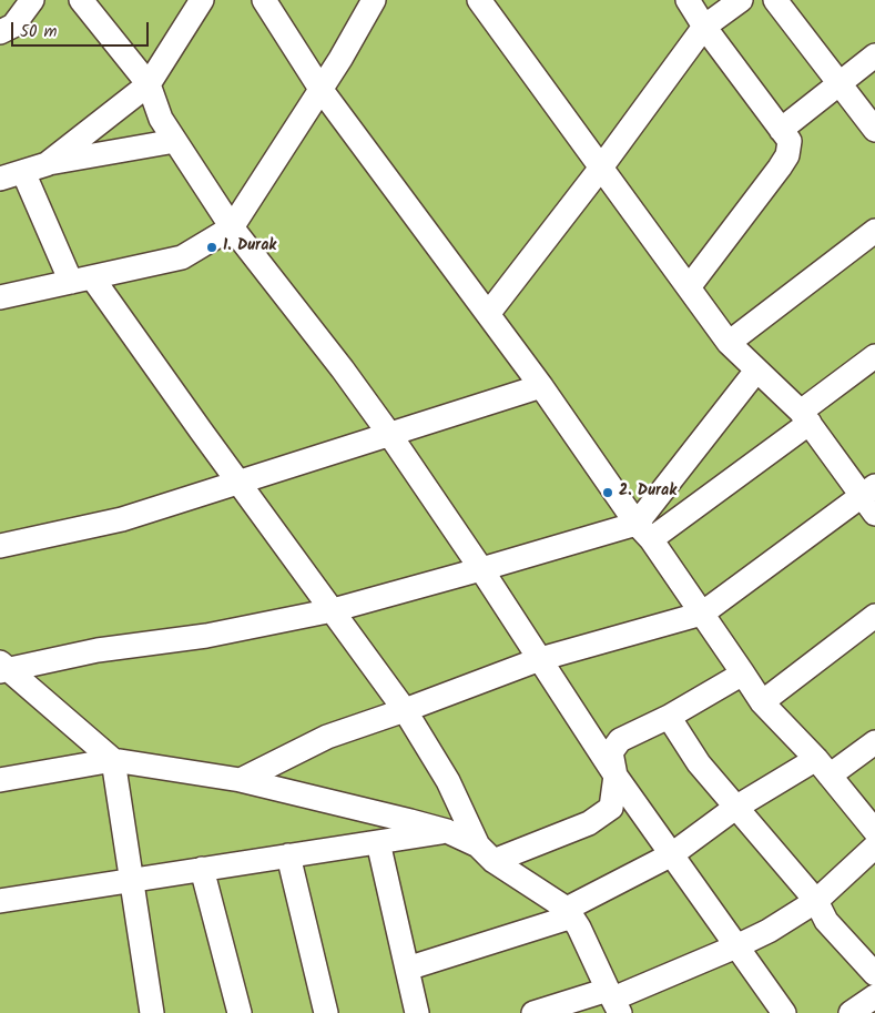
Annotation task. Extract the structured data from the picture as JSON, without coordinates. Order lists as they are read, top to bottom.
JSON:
{
  "places": ["1. Durak", "2. Durak"],
  "scale_bar": "50 m"
}
